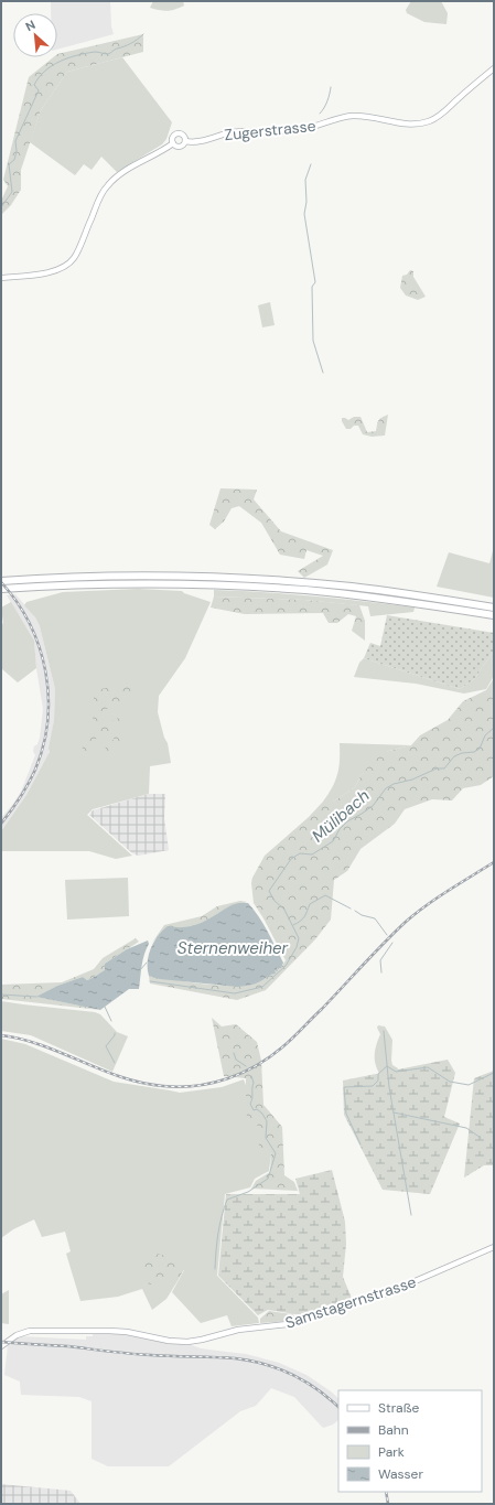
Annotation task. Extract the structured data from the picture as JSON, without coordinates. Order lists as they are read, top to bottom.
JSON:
{
  "streets": {
    "main road": ["Zugerstrasse", "Samstagernstrasse"]
  },
  "water": ["Mülibach", "Sternenweiher"],
  "legend": [
    "Straße",
    "Bahn",
    "Park",
    "Wasser"
  ],
  "north": "top left"
}
